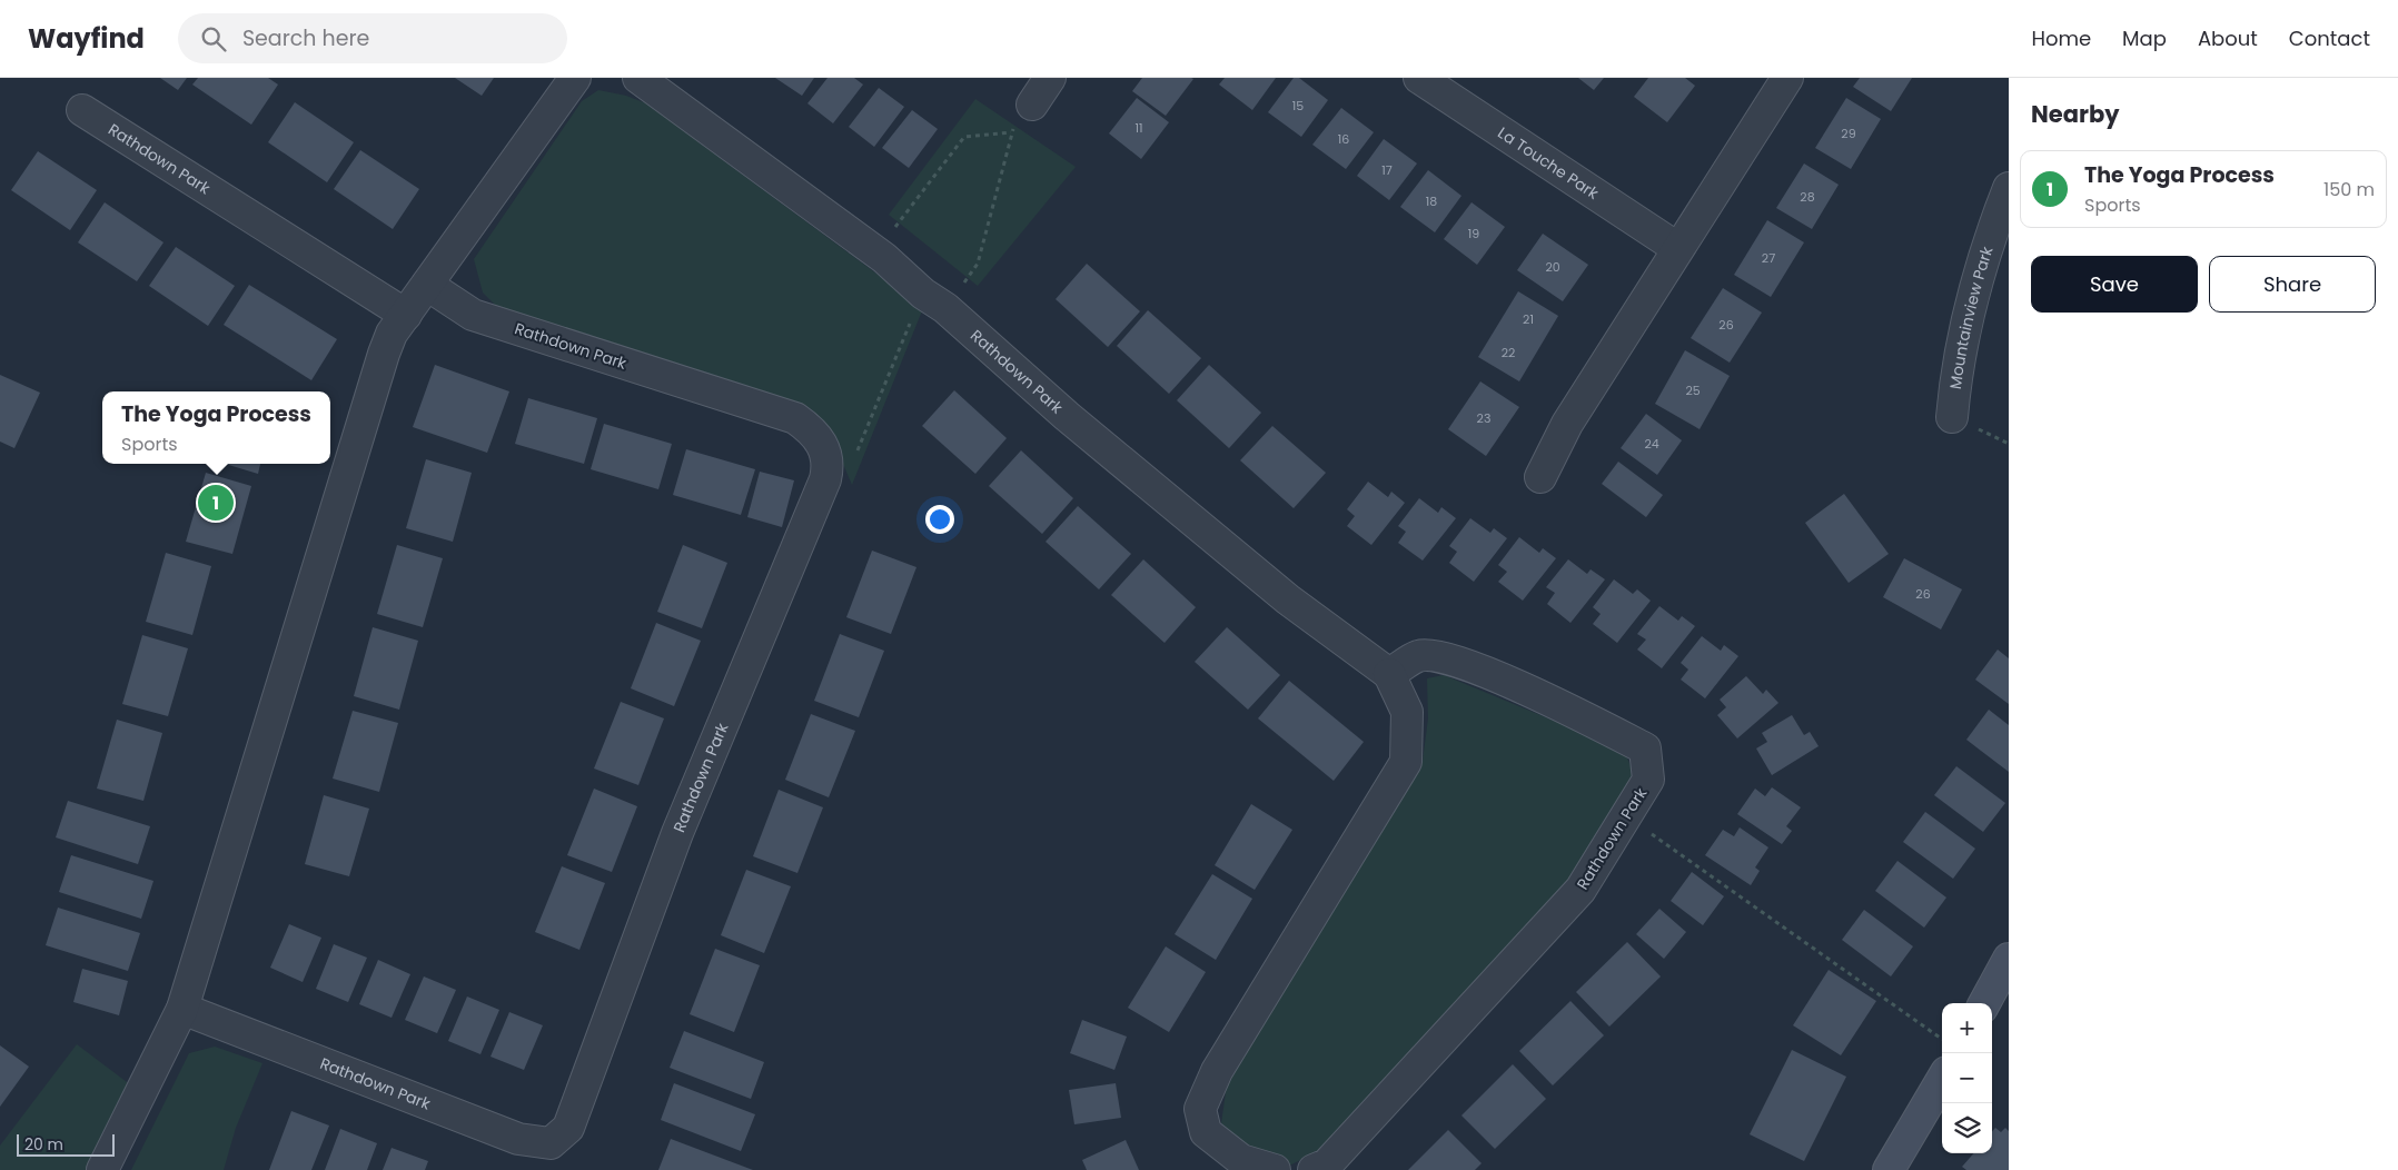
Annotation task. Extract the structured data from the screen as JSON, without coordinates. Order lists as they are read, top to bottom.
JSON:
{
  "streets": {
    "street": ["Rathdown Park", "La Touche Park", "Mountainview Park"]
  },
  "house_numbers": [
    "15",
    "11",
    "29",
    "16",
    "17",
    "28",
    "18",
    "19",
    "27",
    "20",
    "21",
    "26",
    "22",
    "25",
    "23",
    "24",
    "26"
  ],
  "scale_bar": "20 m",
  "page": {
    "header": "Wayfind",
    "search": "Search here",
    "nav": [
      "Home",
      "Map",
      "About",
      "Contact"
    ],
    "heading": "Nearby",
    "list": [
      {
        "mark": "1",
        "name": "The Yoga Process",
        "note": "Sports",
        "value": "150 m"
      }
    ],
    "buttons": ["Save", "Share"],
    "popup": ["The Yoga Process", "Sports"],
    "pins": "1",
    "map_buttons": ["+", "−"],
    "scale": "20 m"
  }
}
